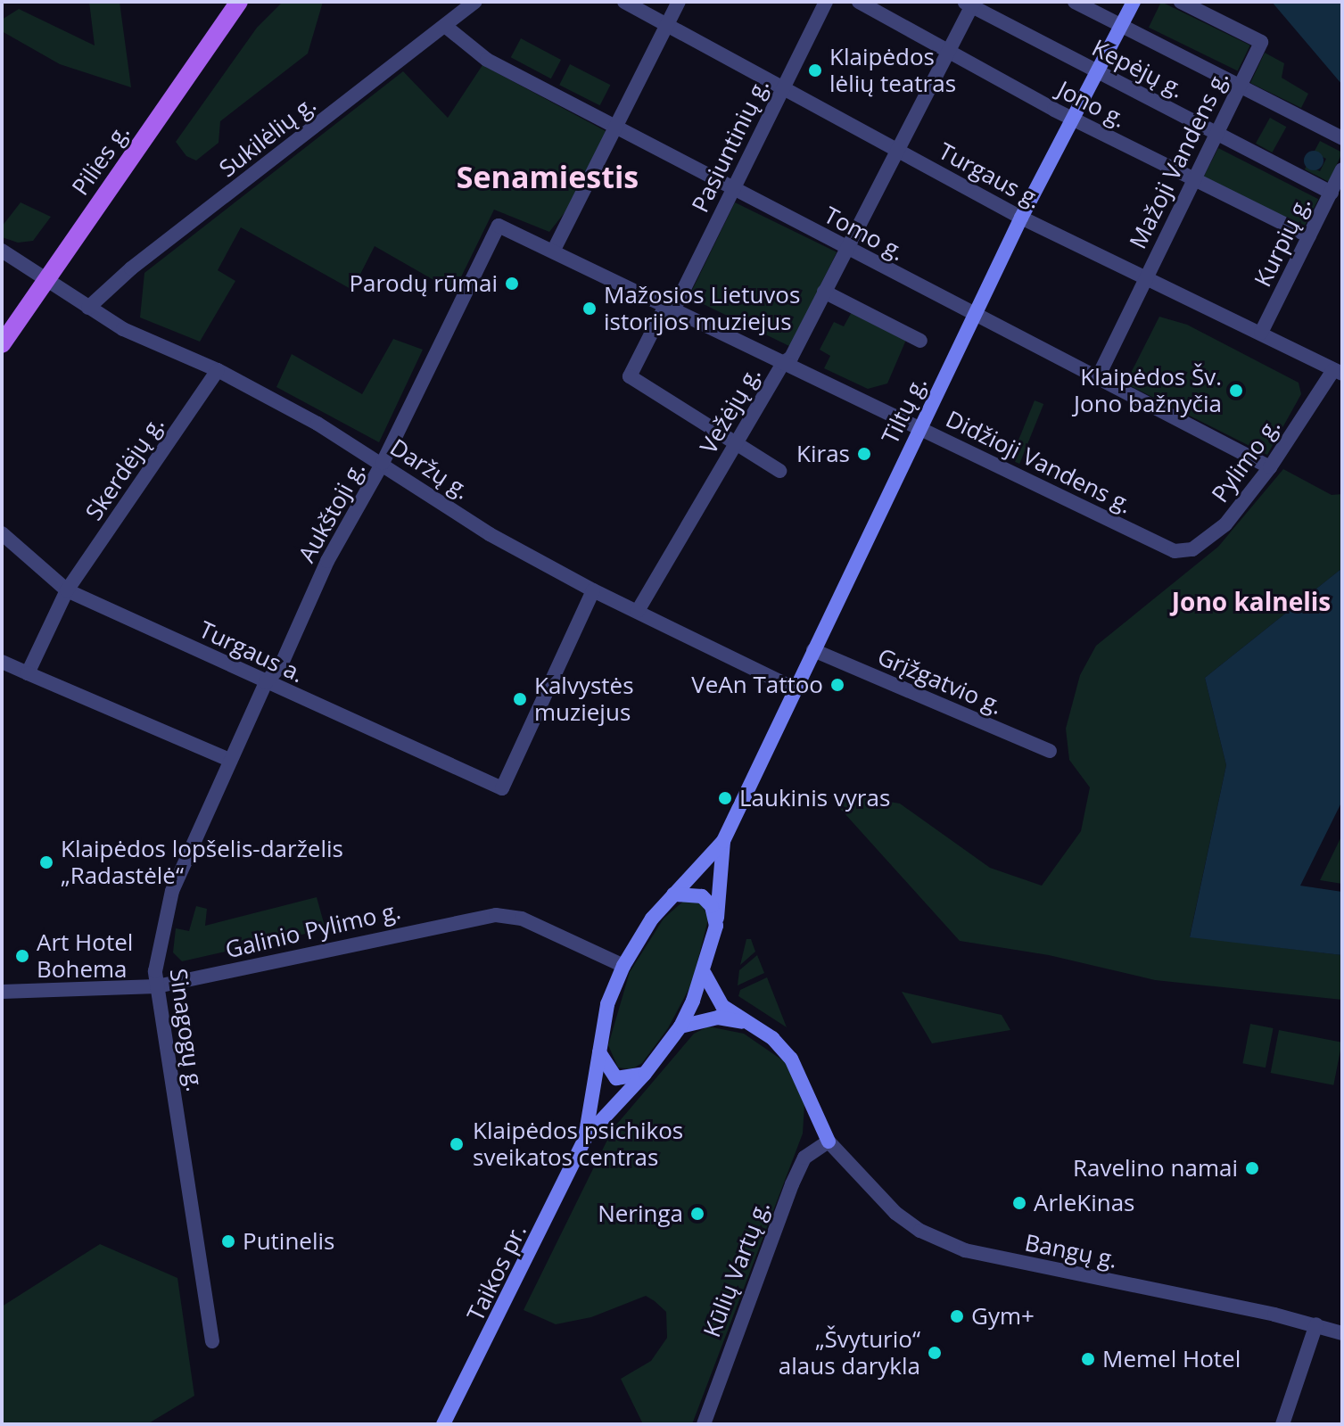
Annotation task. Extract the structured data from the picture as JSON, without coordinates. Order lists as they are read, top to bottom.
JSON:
{
  "streets": {
    "main road": ["Pilies g."],
    "street": [
      "Kepėjų g.",
      "Jono g.",
      "Sukilėlių g.",
      "Pasiuntinių g.",
      "Mažoji Vandens g.",
      "Turgaus g.",
      "Tomo g.",
      "Kurpių g.",
      "Vežėjų g.",
      "Tiltų g.",
      "Pylimo g.",
      "Didžioji Vandens g.",
      "Skerdėjų g.",
      "Daržų g.",
      "Aukštoji g.",
      "Turgaus a.",
      "Grįžgatvio g.",
      "Galinio Pylimo g.",
      "Sinagogų g.",
      "Bangų g.",
      "Kūlių Vartų g.",
      "Taikos pr."
    ]
  },
  "crossings": [
    ["Kepėjų g.", "Mažoji Vandens g."],
    ["Kepėjų g.", "Kurpių g."],
    ["Kepėjų g.", "Vežėjų g."],
    ["Kepėjų g.", "Tiltų g."],
    ["Jono g.", "Mažoji Vandens g."],
    ["Jono g.", "Kurpių g."],
    ["Jono g.", "Vežėjų g."],
    ["Jono g.", "Tiltų g."],
    ["Sukilėlių g.", "Tomo g."],
    ["Sukilėlių g.", "Daržų g."],
    ["Pasiuntinių g.", "Turgaus g."],
    ["Pasiuntinių g.", "Tomo g."],
    ["Pasiuntinių g.", "Vežėjų g."],
    ["Pasiuntinių g.", "Didžioji Vandens g."],
    ["Pilies g.", "Daržų g."],
    ["Mažoji Vandens g.", "Turgaus g."],
    ["Mažoji Vandens g.", "Tomo g."],
    ["Turgaus g.", "Kurpių g."],
    ["Turgaus g.", "Vežėjų g."],
    ["Turgaus g.", "Tiltų g."],
    ["Turgaus g.", "Pylimo g."],
    ["Tomo g.", "Vežėjų g."],
    ["Tomo g.", "Tiltų g."],
    ["Tomo g.", "Pylimo g."],
    ["Vežėjų g.", "Didžioji Vandens g."],
    ["Vežėjų g.", "Daržų g."],
    ["Tiltų g.", "Didžioji Vandens g."],
    ["Tiltų g.", "Daržų g."],
    ["Tiltų g.", "Grįžgatvio g."],
    ["Tiltų g.", "Galinio Pylimo g."],
    ["Tiltų g.", "Taikos pr."],
    ["Pylimo g.", "Didžioji Vandens g."],
    ["Didžioji Vandens g.", "Aukštoji g."],
    ["Skerdėjų g.", "Daržų g."],
    ["Skerdėjų g.", "Turgaus a."],
    ["Daržų g.", "Aukštoji g."],
    ["Daržų g.", "Turgaus a."],
    ["Aukštoji g.", "Sinagogų g."],
    ["Turgaus a.", "Sinagogų g."],
    ["Galinio Pylimo g.", "Sinagogų g."],
    ["Galinio Pylimo g.", "Taikos pr."],
    ["Bangų g.", "Kūlių Vartų g."]
  ],
  "districts": ["Senamiestis", "Jono kalnelis"],
  "places": [
    "Klaipėdos lėlių teatras",
    "Parodų rūmai",
    "Mažosios Lietuvos istorijos muziejus",
    "Klaipėdos Šv. Jono bažnyčia",
    "Kiras",
    "VeAn Tattoo",
    "Kalvystės muziejus",
    "Laukinis vyras",
    "Klaipėdos lopšelis-darželis „Radastėlė“",
    "Art Hotel Bohema",
    "Klaipėdos psichikos sveikatos centras",
    "Ravelino namai",
    "ArleKinas",
    "Neringa",
    "Putinelis",
    "Gym+",
    "„Švyturio“ alaus darykla",
    "Memel Hotel"
  ]
}
